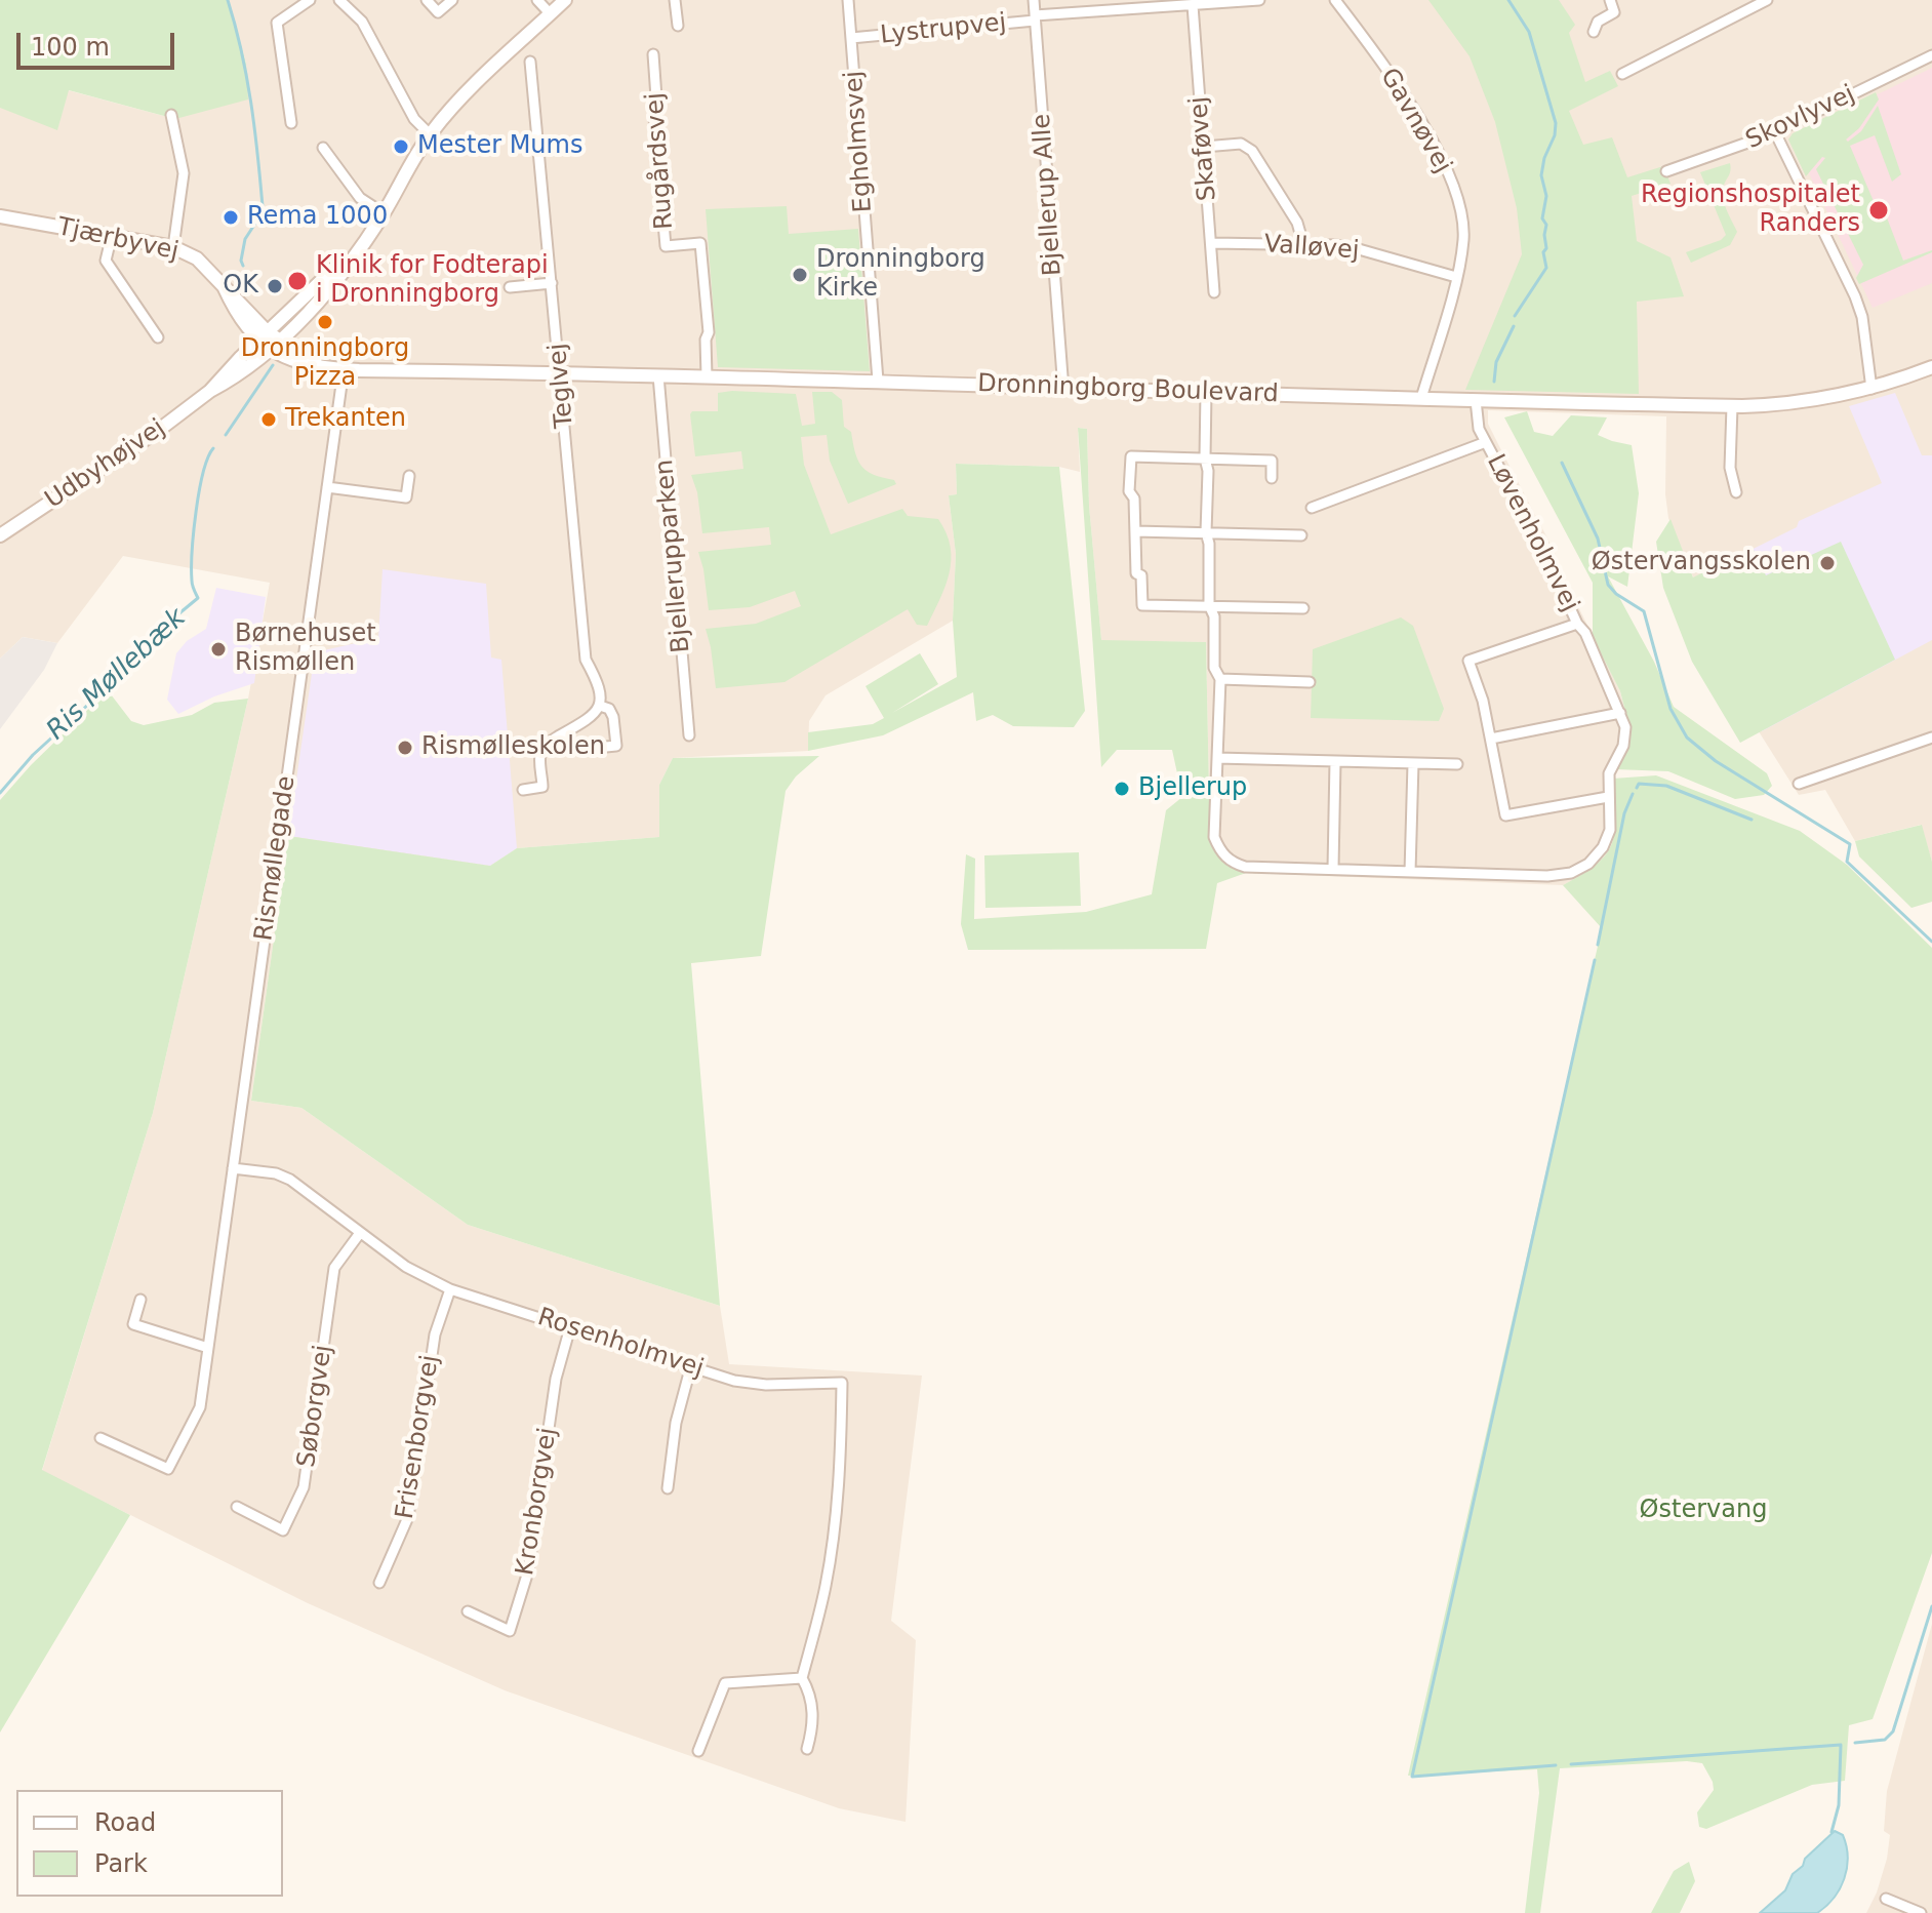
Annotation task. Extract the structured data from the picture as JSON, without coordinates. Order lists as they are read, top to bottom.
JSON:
{
  "streets": {
    "street": [
      "Lystrupvej",
      "Skovlyvej",
      "Gavnøvej",
      "Egholmsvej",
      "Skaføvej",
      "Rugårdsvej",
      "Bjellerup Alle",
      "Tjærbyvej",
      "Valløvej",
      "Teglvej",
      "Dronningborg Boulevard",
      "Udbyhøjvej",
      "Løvenholmvej",
      "Bjellerupparken",
      "Rismøllegade",
      "Rosenholmvej",
      "Søborgvej",
      "Frisenborgvej",
      "Kronborgvej"
    ]
  },
  "crossings": [
    ["Lystrupvej", "Egholmsvej"],
    ["Lystrupvej", "Skaføvej"],
    ["Lystrupvej", "Bjellerup Alle"],
    ["Gavnøvej", "Valløvej"],
    ["Gavnøvej", "Dronningborg Boulevard"],
    ["Egholmsvej", "Dronningborg Boulevard"],
    ["Skaføvej", "Valløvej"],
    ["Rugårdsvej", "Dronningborg Boulevard"],
    ["Bjellerup Alle", "Dronningborg Boulevard"],
    ["Tjærbyvej", "Dronningborg Boulevard"],
    ["Tjærbyvej", "Udbyhøjvej"],
    ["Teglvej", "Dronningborg Boulevard"],
    ["Dronningborg Boulevard", "Udbyhøjvej"],
    ["Dronningborg Boulevard", "Løvenholmvej"],
    ["Dronningborg Boulevard", "Bjellerupparken"],
    ["Dronningborg Boulevard", "Rismøllegade"],
    ["Rismøllegade", "Rosenholmvej"],
    ["Rosenholmvej", "Søborgvej"],
    ["Rosenholmvej", "Frisenborgvej"],
    ["Rosenholmvej", "Kronborgvej"]
  ],
  "water": ["Ris Møllebæk"],
  "parks": ["Østervang"],
  "places": [
    "Mester Mums",
    "Regionshospitalet Randers",
    "Rema 1000",
    "Dronningborg Kirke",
    "Klinik for Fodterapi i Dronningborg",
    "OK",
    "Dronningborg Pizza",
    "Trekanten",
    "Østervangsskolen",
    "Børnehuset Rismøllen",
    "Rismølleskolen",
    "Bjellerup"
  ],
  "legend": ["Road", "Park"],
  "scale_bar": "100 m"
}
